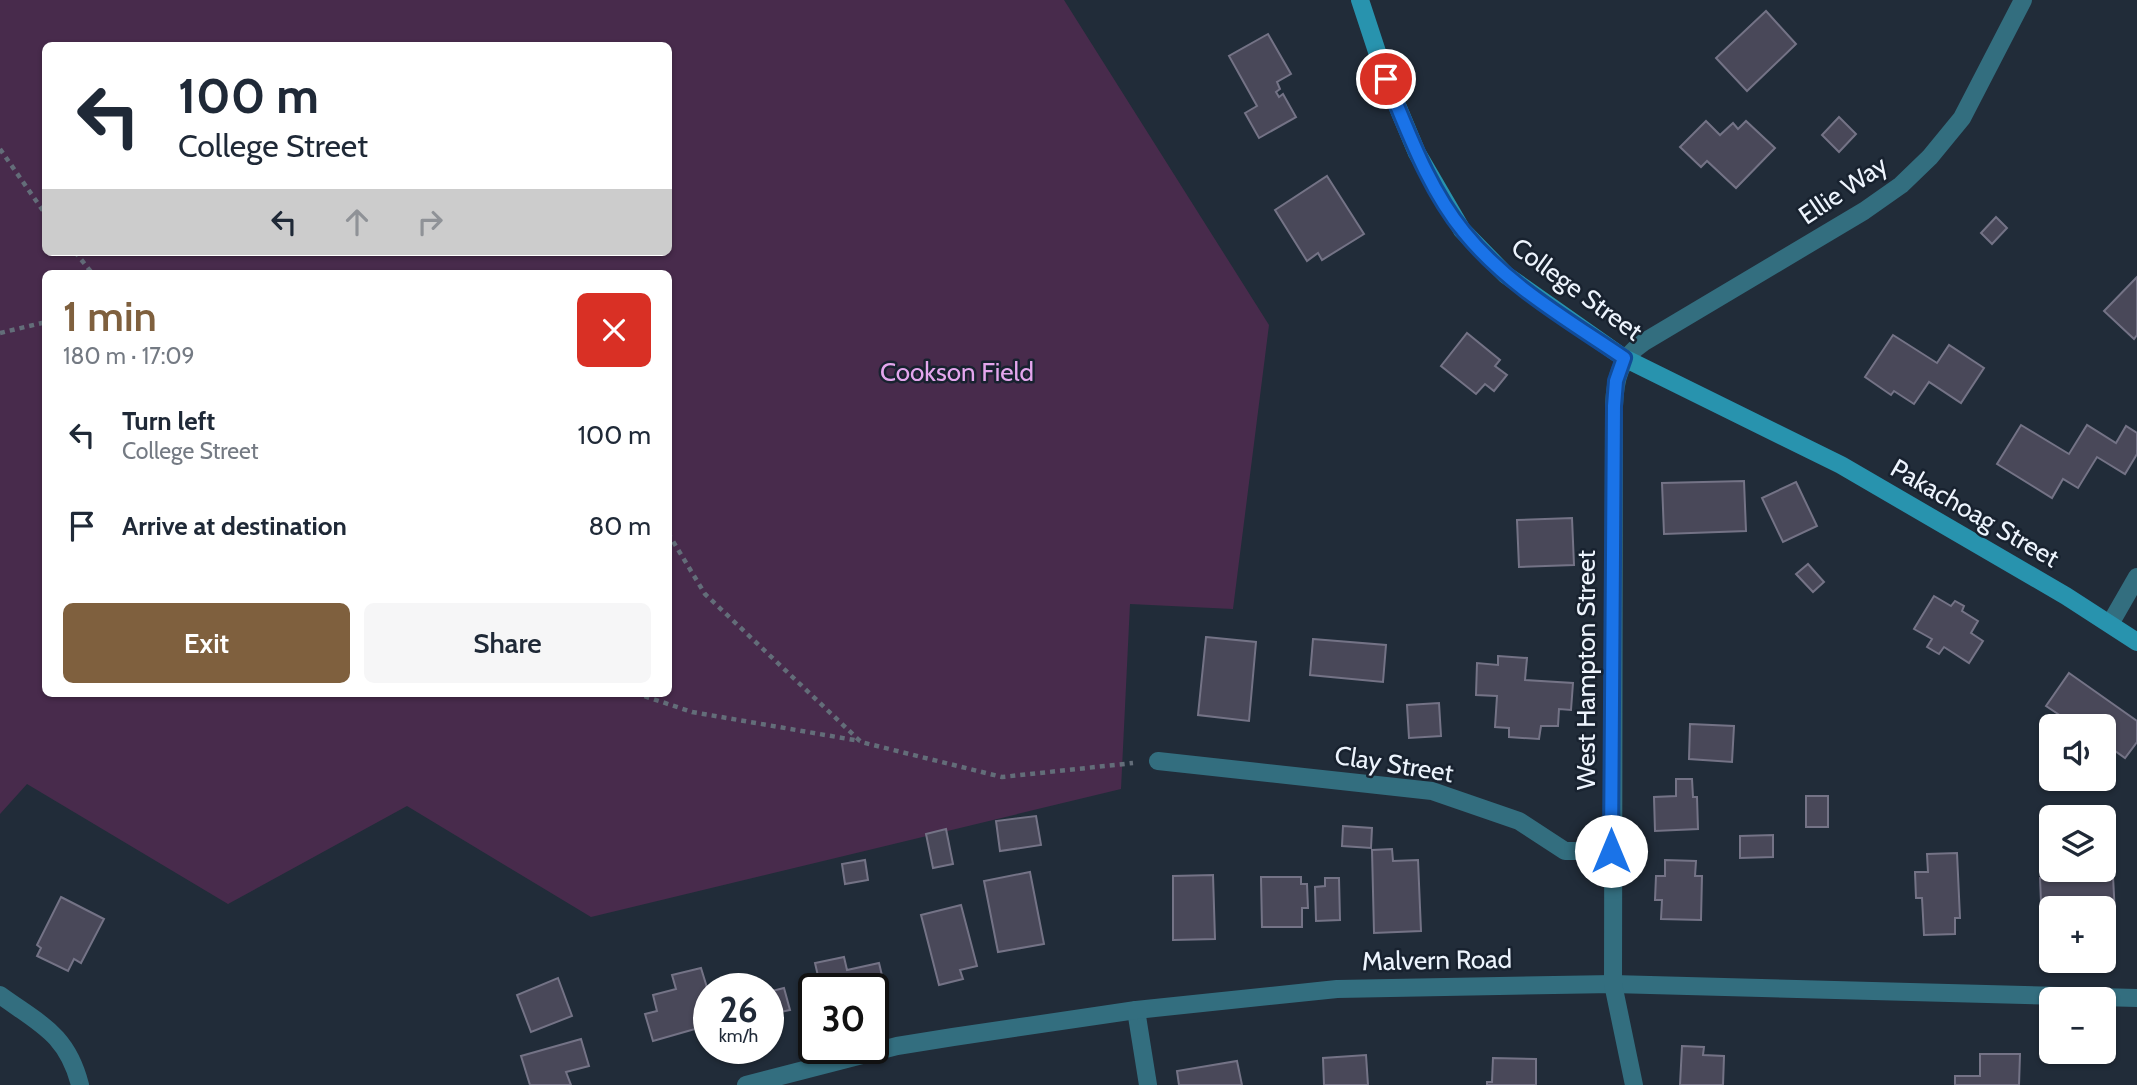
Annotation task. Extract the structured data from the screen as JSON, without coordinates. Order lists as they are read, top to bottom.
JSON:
{
  "streets": {
    "street": [
      "Ellie Way",
      "College Street",
      "Pakachoag Street",
      "West Hampton Street",
      "Clay Street",
      "Malvern Road"
    ]
  },
  "crossings": [
    ["Ellie Way", "College Street"],
    ["Ellie Way", "West Hampton Street"],
    ["College Street", "Pakachoag Street"],
    ["College Street", "West Hampton Street"],
    ["West Hampton Street", "Clay Street"],
    ["West Hampton Street", "Malvern Road"]
  ],
  "parks": ["Cookson Field"],
  "page": {
    "turn": ["100 m", "College Street"],
    "heading": ["1 min", "180 m · 17:09"],
    "list": [
      {
        "name": "Turn left",
        "note": "College Street",
        "value": "100 m"
      },
      {
        "name": "Arrive at destination",
        "value": "80 m"
      }
    ],
    "buttons": ["Exit", "Share"],
    "map_buttons": ["+", "−"],
    "speed": "26 km/h",
    "limit": "30"
  }
}
